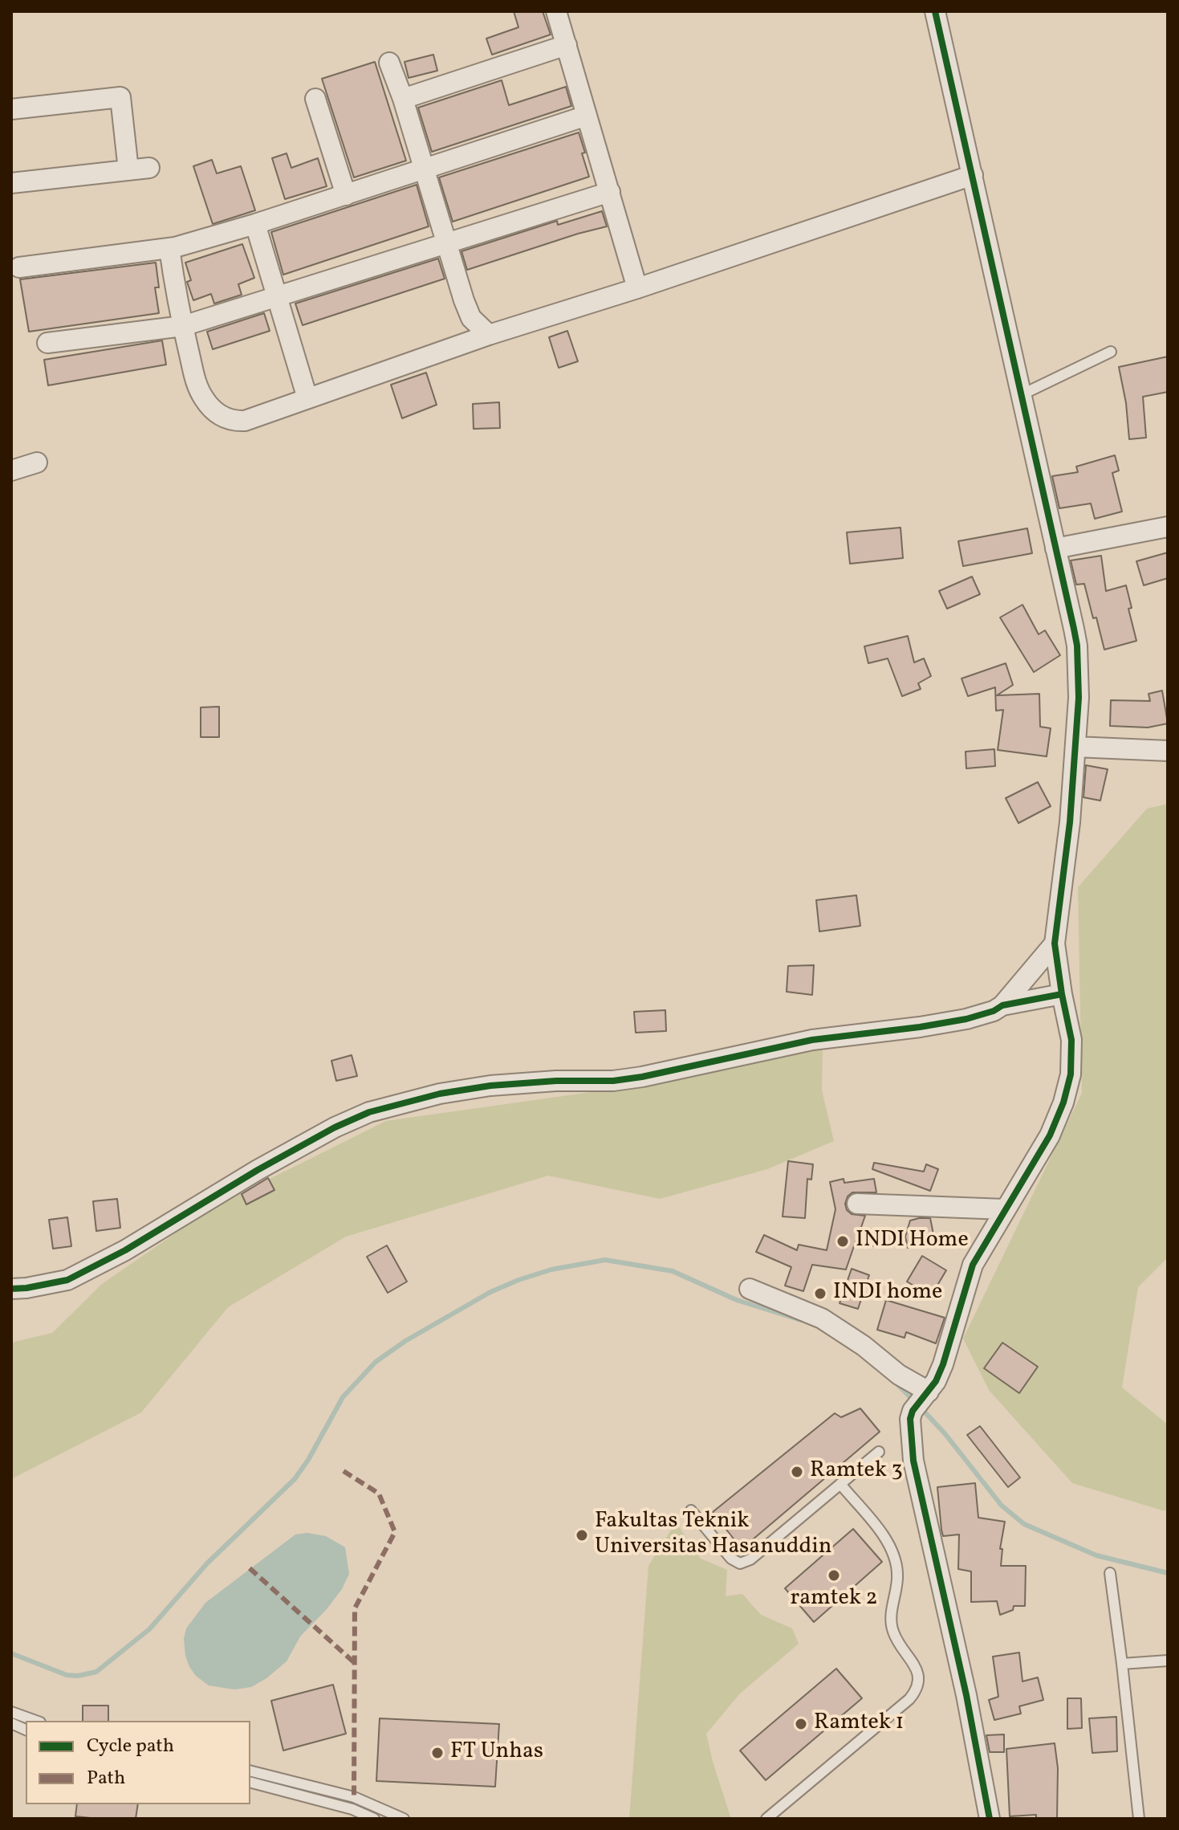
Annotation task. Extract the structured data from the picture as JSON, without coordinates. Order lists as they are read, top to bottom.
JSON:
{
  "places": [
    "INDI Home",
    "INDI home",
    "Ramtek 3",
    "Fakultas Teknik Universitas Hasanuddin",
    "ramtek 2",
    "Ramtek 1",
    "FT Unhas"
  ],
  "legend": ["Cycle path", "Path"]
}
